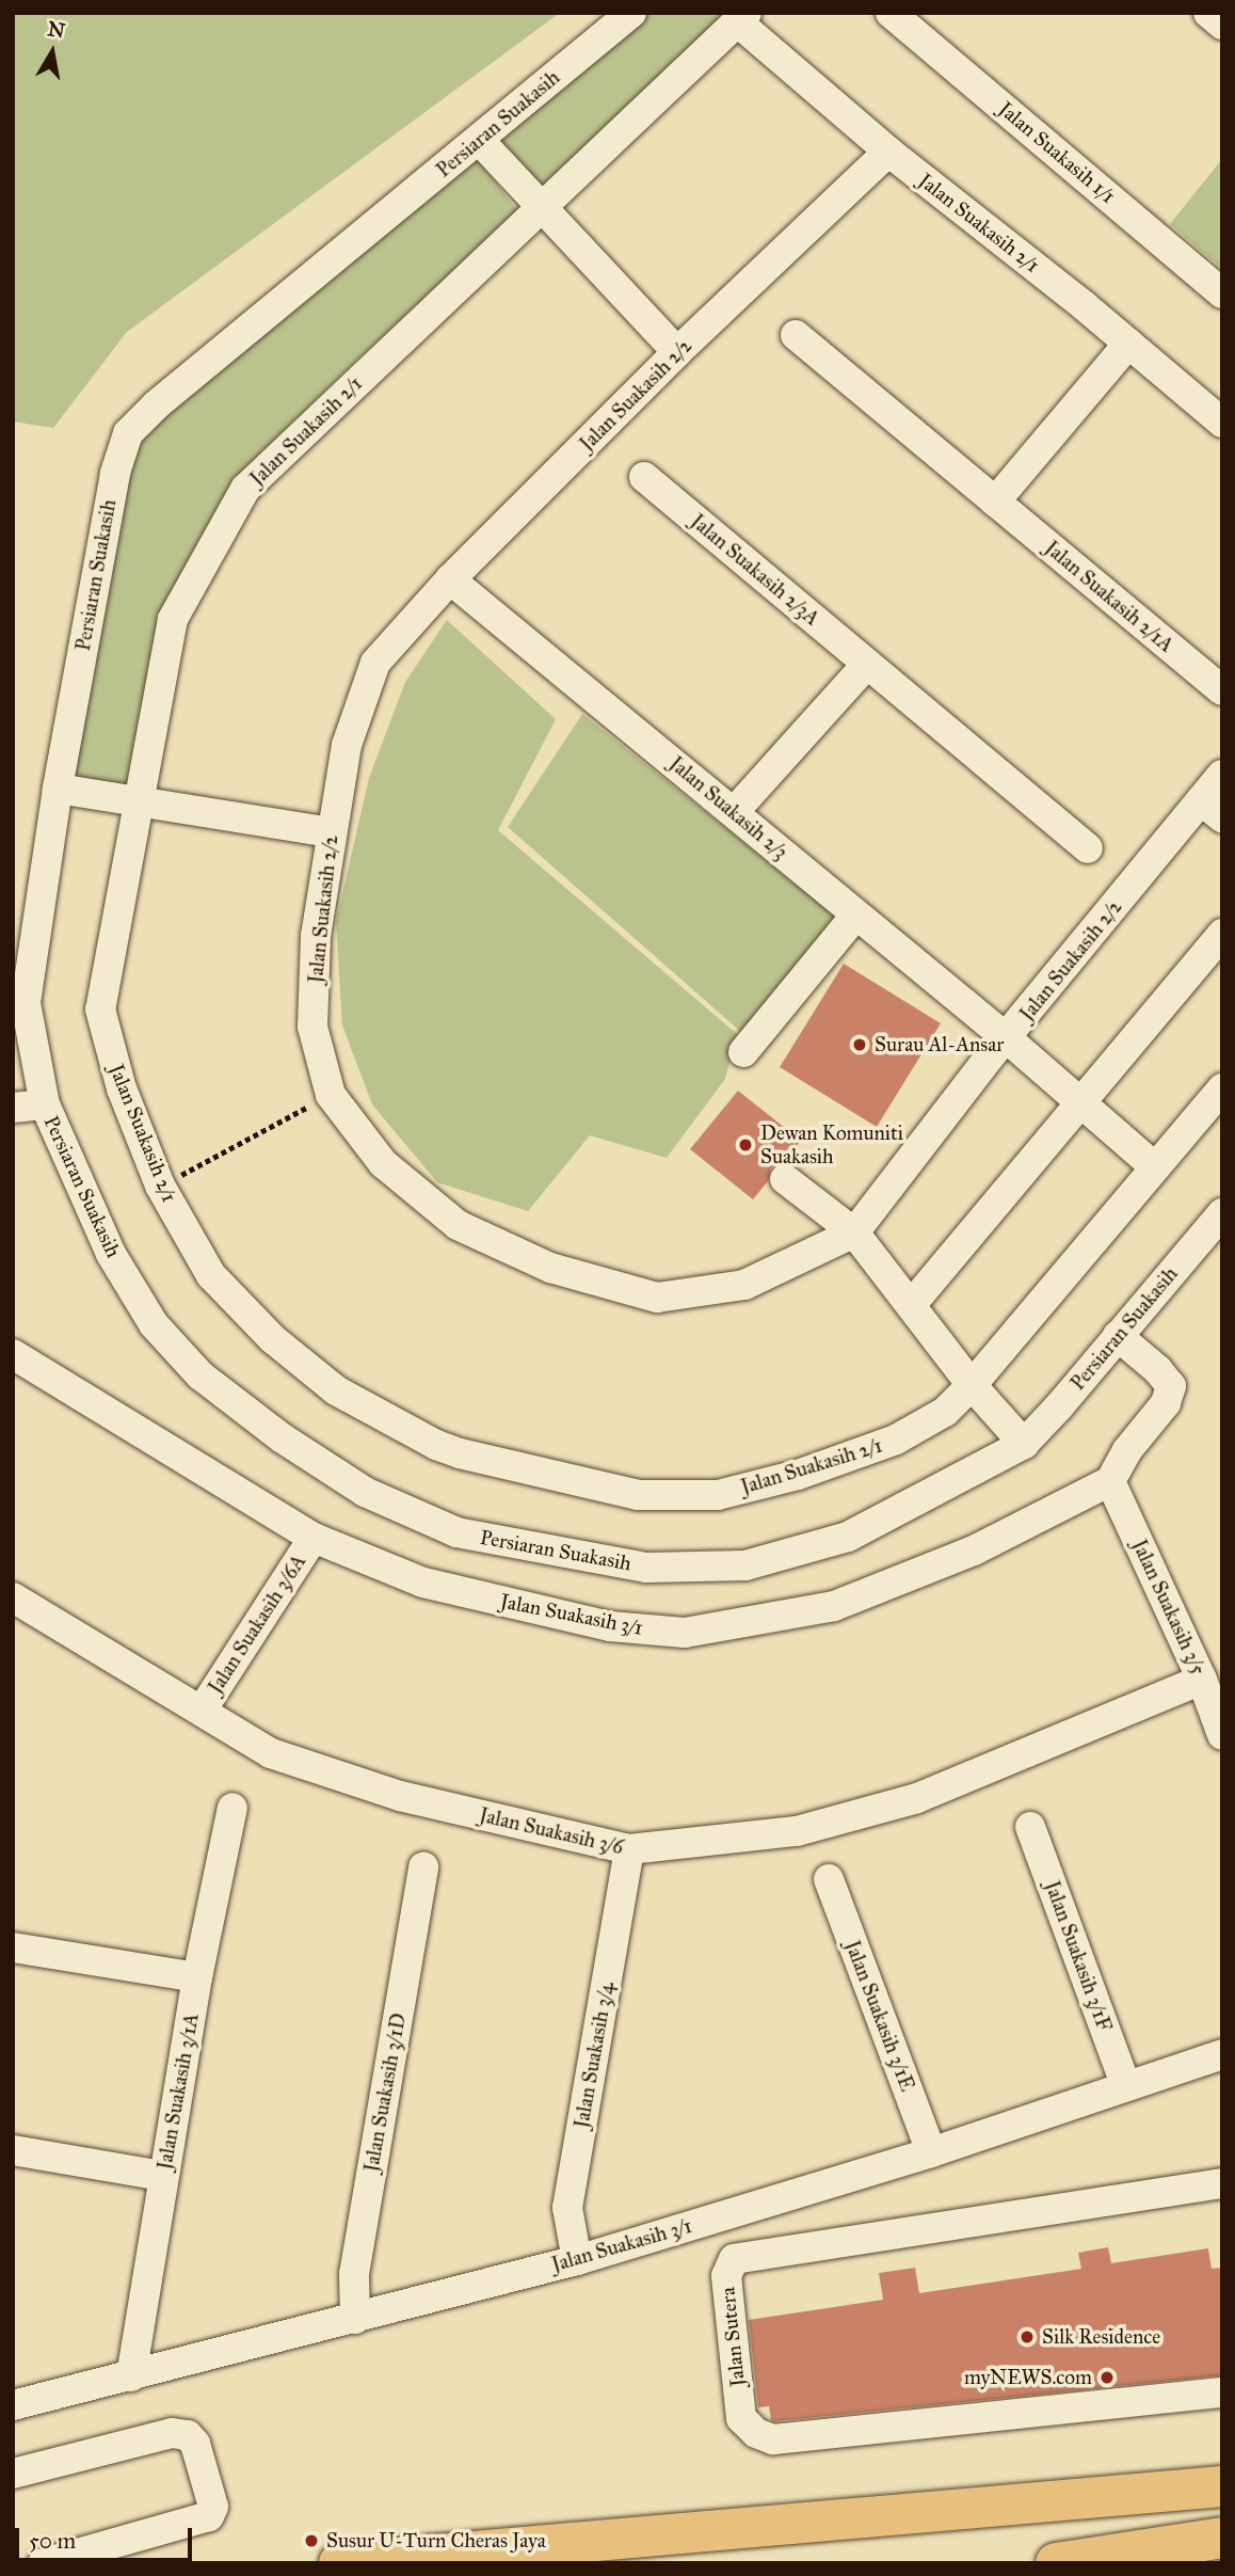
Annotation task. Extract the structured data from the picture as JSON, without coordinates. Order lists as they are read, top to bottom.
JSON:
{
  "streets": {
    "street": [
      "Persiaran Suakasih",
      "Jalan Suakasih 1/1",
      "Jalan Suakasih 2/1",
      "Jalan Suakasih 2/2",
      "Jalan Suakasih 2/3A",
      "Jalan Suakasih 2/1A",
      "Jalan Suakasih 2/3",
      "Jalan Suakasih 3/5",
      "Jalan Suakasih 3/1",
      "Jalan Suakasih 3/6A",
      "Jalan Suakasih 3/6",
      "Jalan Suakasih 3/1F",
      "Jalan Suakasih 3/1E",
      "Jalan Suakasih 3/4",
      "Jalan Suakasih 3/1A",
      "Jalan Suakasih 3/1D",
      "Jalan Sutera"
    ]
  },
  "crossings": [
    ["Jalan Suakasih 2/1", "Jalan Suakasih 2/2"],
    ["Jalan Suakasih 2/1", "Jalan Suakasih 2/3"],
    ["Jalan Suakasih 2/2", "Jalan Suakasih 2/3"],
    ["Jalan Suakasih 3/5", "Jalan Suakasih 3/1"],
    ["Jalan Suakasih 3/5", "Jalan Suakasih 3/6"],
    ["Jalan Suakasih 3/1", "Jalan Suakasih 3/6A"],
    ["Jalan Suakasih 3/1", "Jalan Suakasih 3/1F"],
    ["Jalan Suakasih 3/1", "Jalan Suakasih 3/1E"],
    ["Jalan Suakasih 3/1", "Jalan Suakasih 3/4"],
    ["Jalan Suakasih 3/1", "Jalan Suakasih 3/1A"],
    ["Jalan Suakasih 3/1", "Jalan Suakasih 3/1D"],
    ["Jalan Suakasih 3/6A", "Jalan Suakasih 3/6"],
    ["Jalan Suakasih 3/6", "Jalan Suakasih 3/4"]
  ],
  "places": [
    "Surau Al-Ansar",
    "Dewan Komuniti Suakasih",
    "Silk Residence",
    "myNEWS.com",
    "Susur U-Turn Cheras Jaya"
  ],
  "scale_bar": "50 m",
  "north": "top"
}
